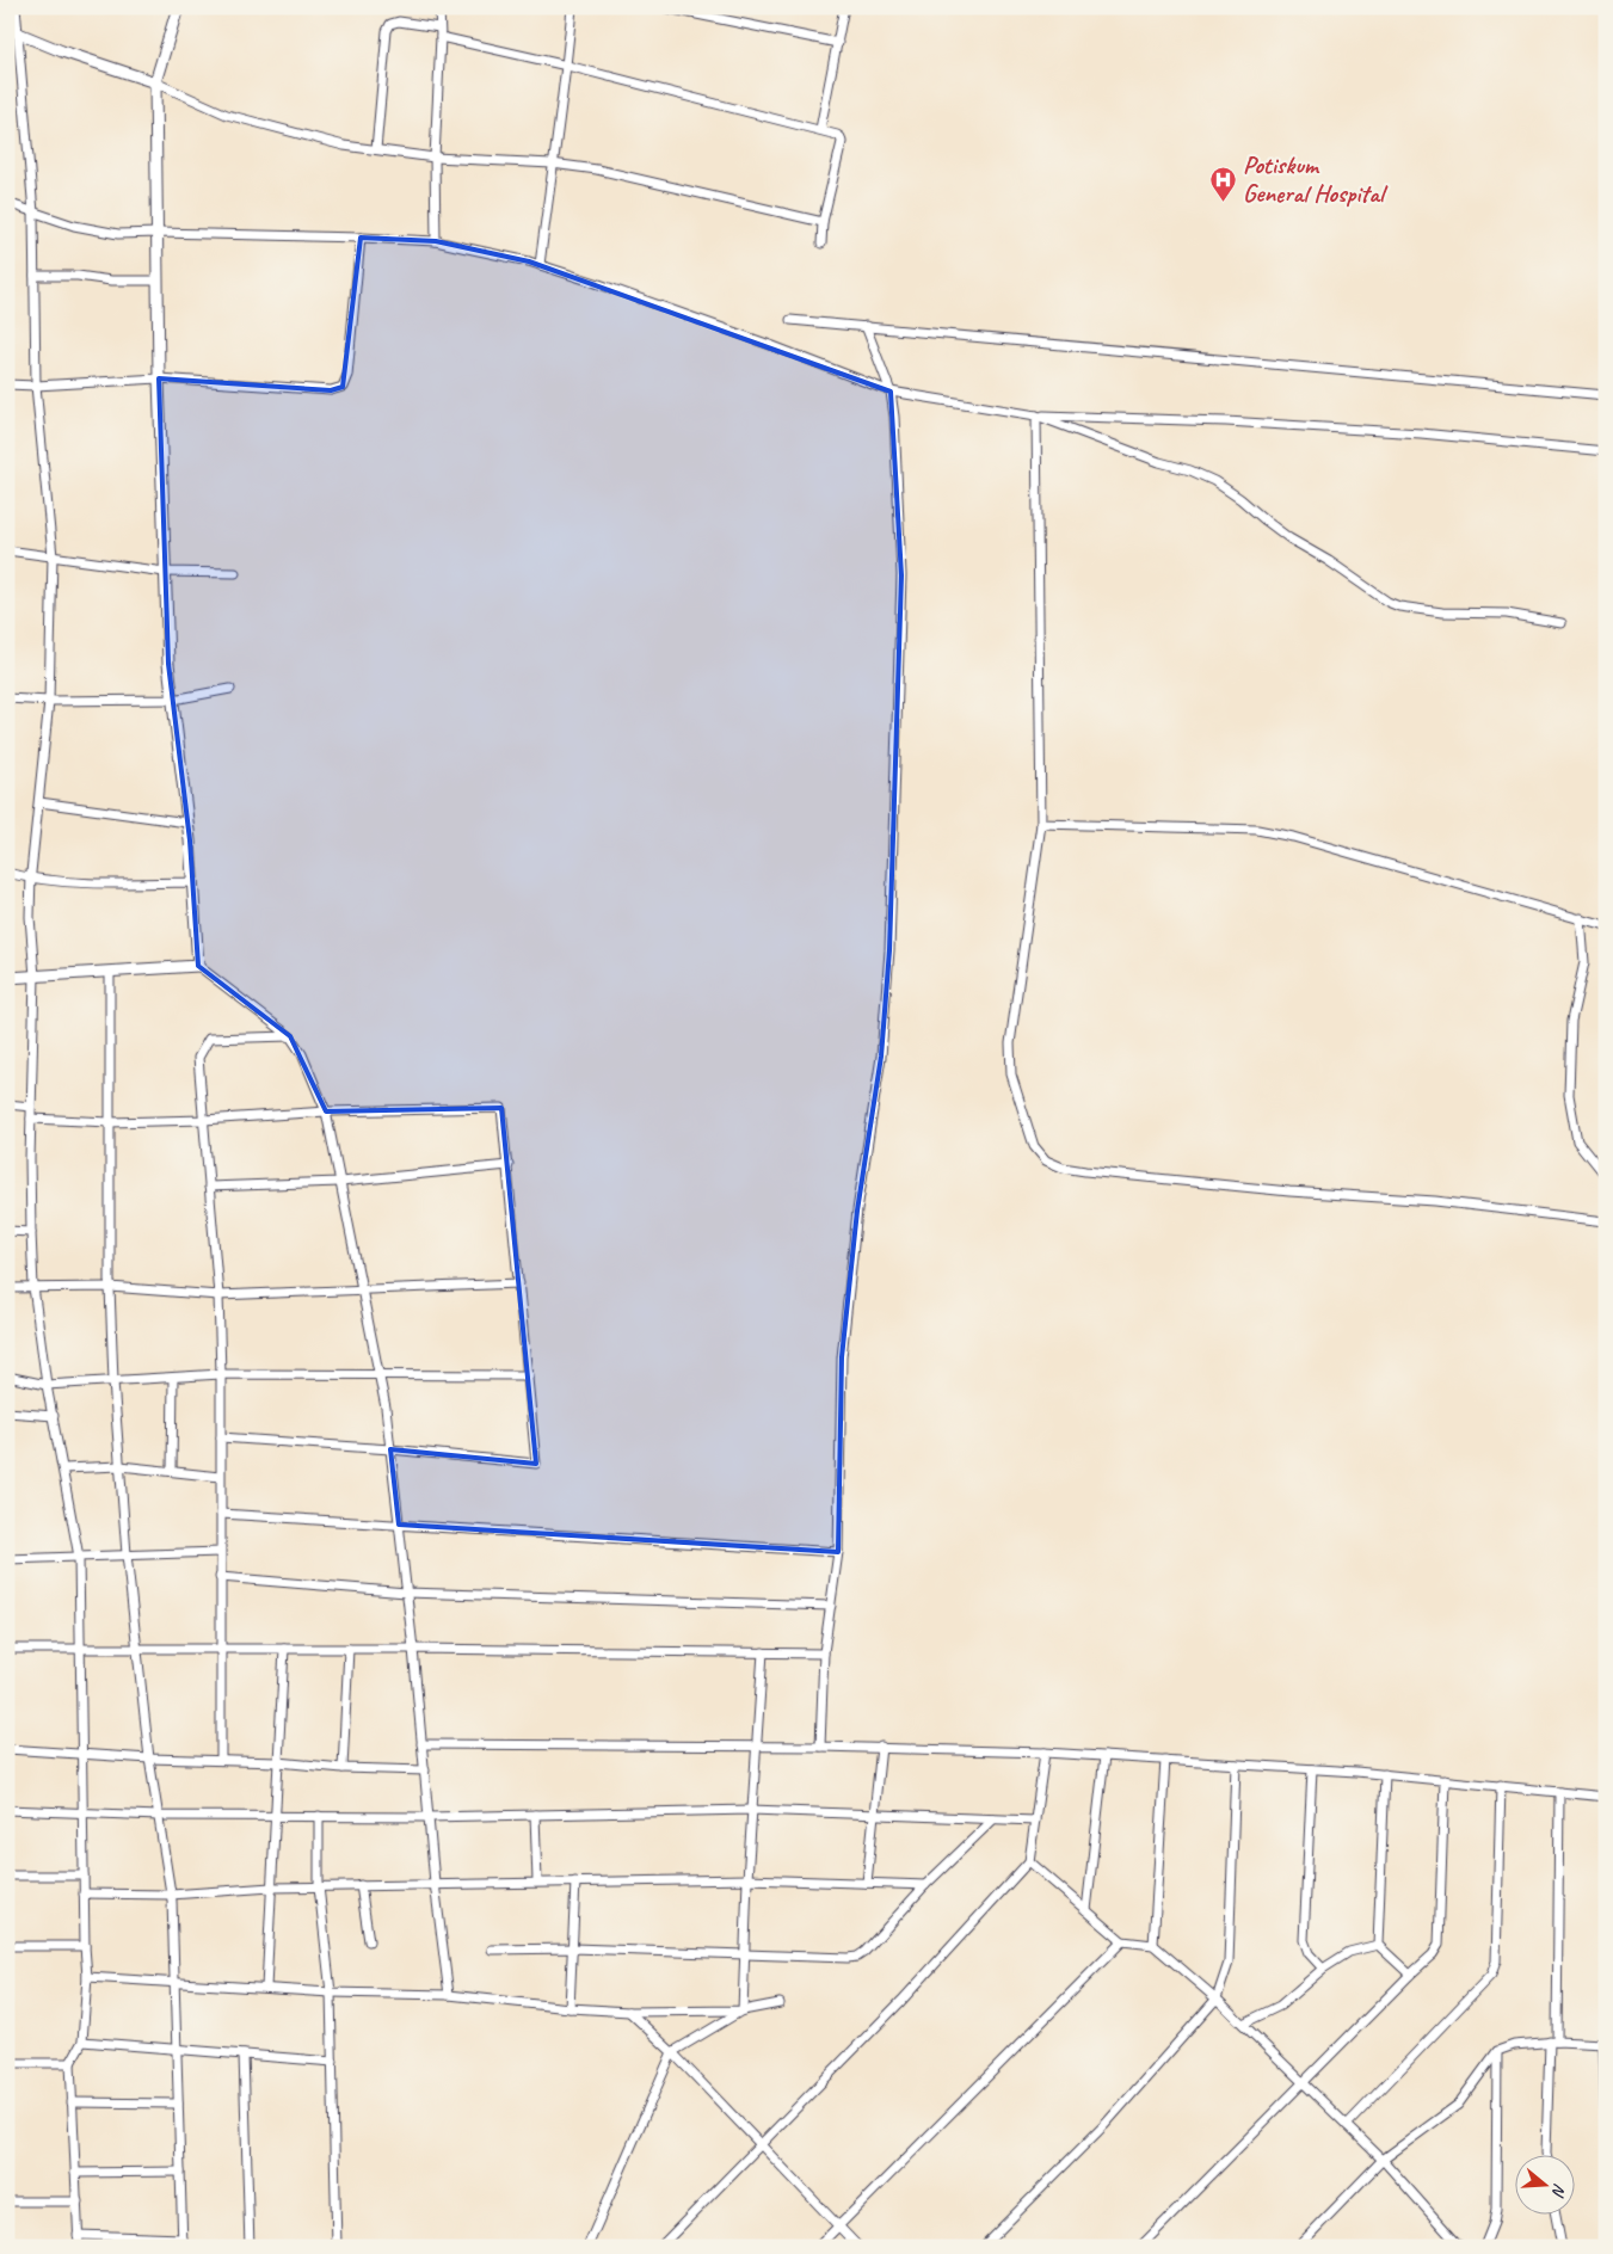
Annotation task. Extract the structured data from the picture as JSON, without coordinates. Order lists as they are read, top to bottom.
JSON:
{
  "places": {
    "hospital": ["Potiskum General Hospital"]
  },
  "north": "right"
}
